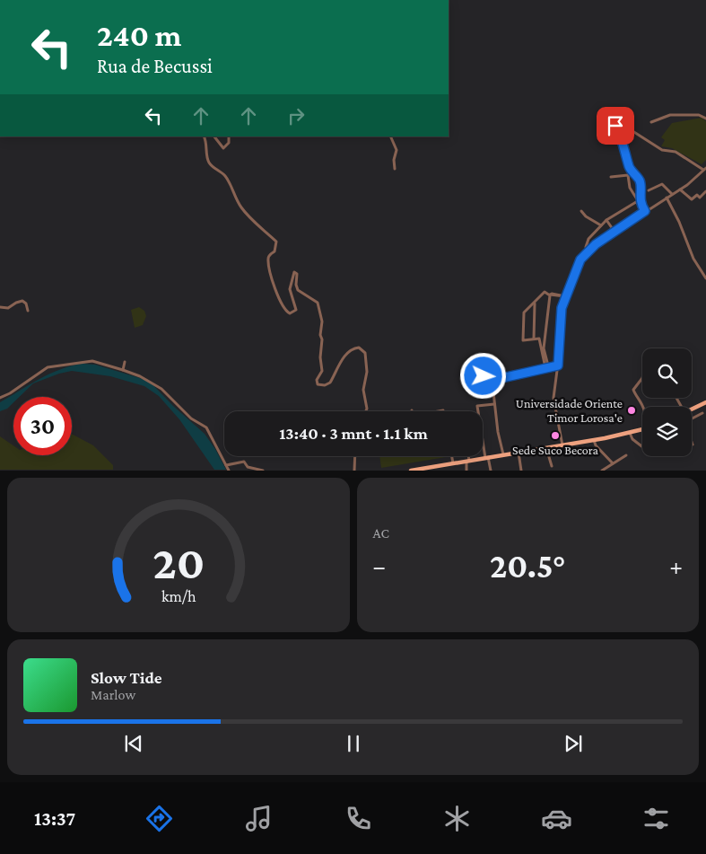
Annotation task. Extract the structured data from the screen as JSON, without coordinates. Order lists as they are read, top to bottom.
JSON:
{
  "places": ["Universidade Oriente Timor Lorosa'e", "Sede Suco Becora"],
  "page": {
    "turn": ["240 m", "Rua de Becussi"],
    "limit": "30",
    "trip": "13:40 · 3 mnt · 1.1 km",
    "tile": "AC",
    "heat": ["−", "20.5°", "+"],
    "song": ["Slow Tide", "Marlow"],
    "tabs": "13:37",
    "gauge": ["20", "km/h"]
  }
}
